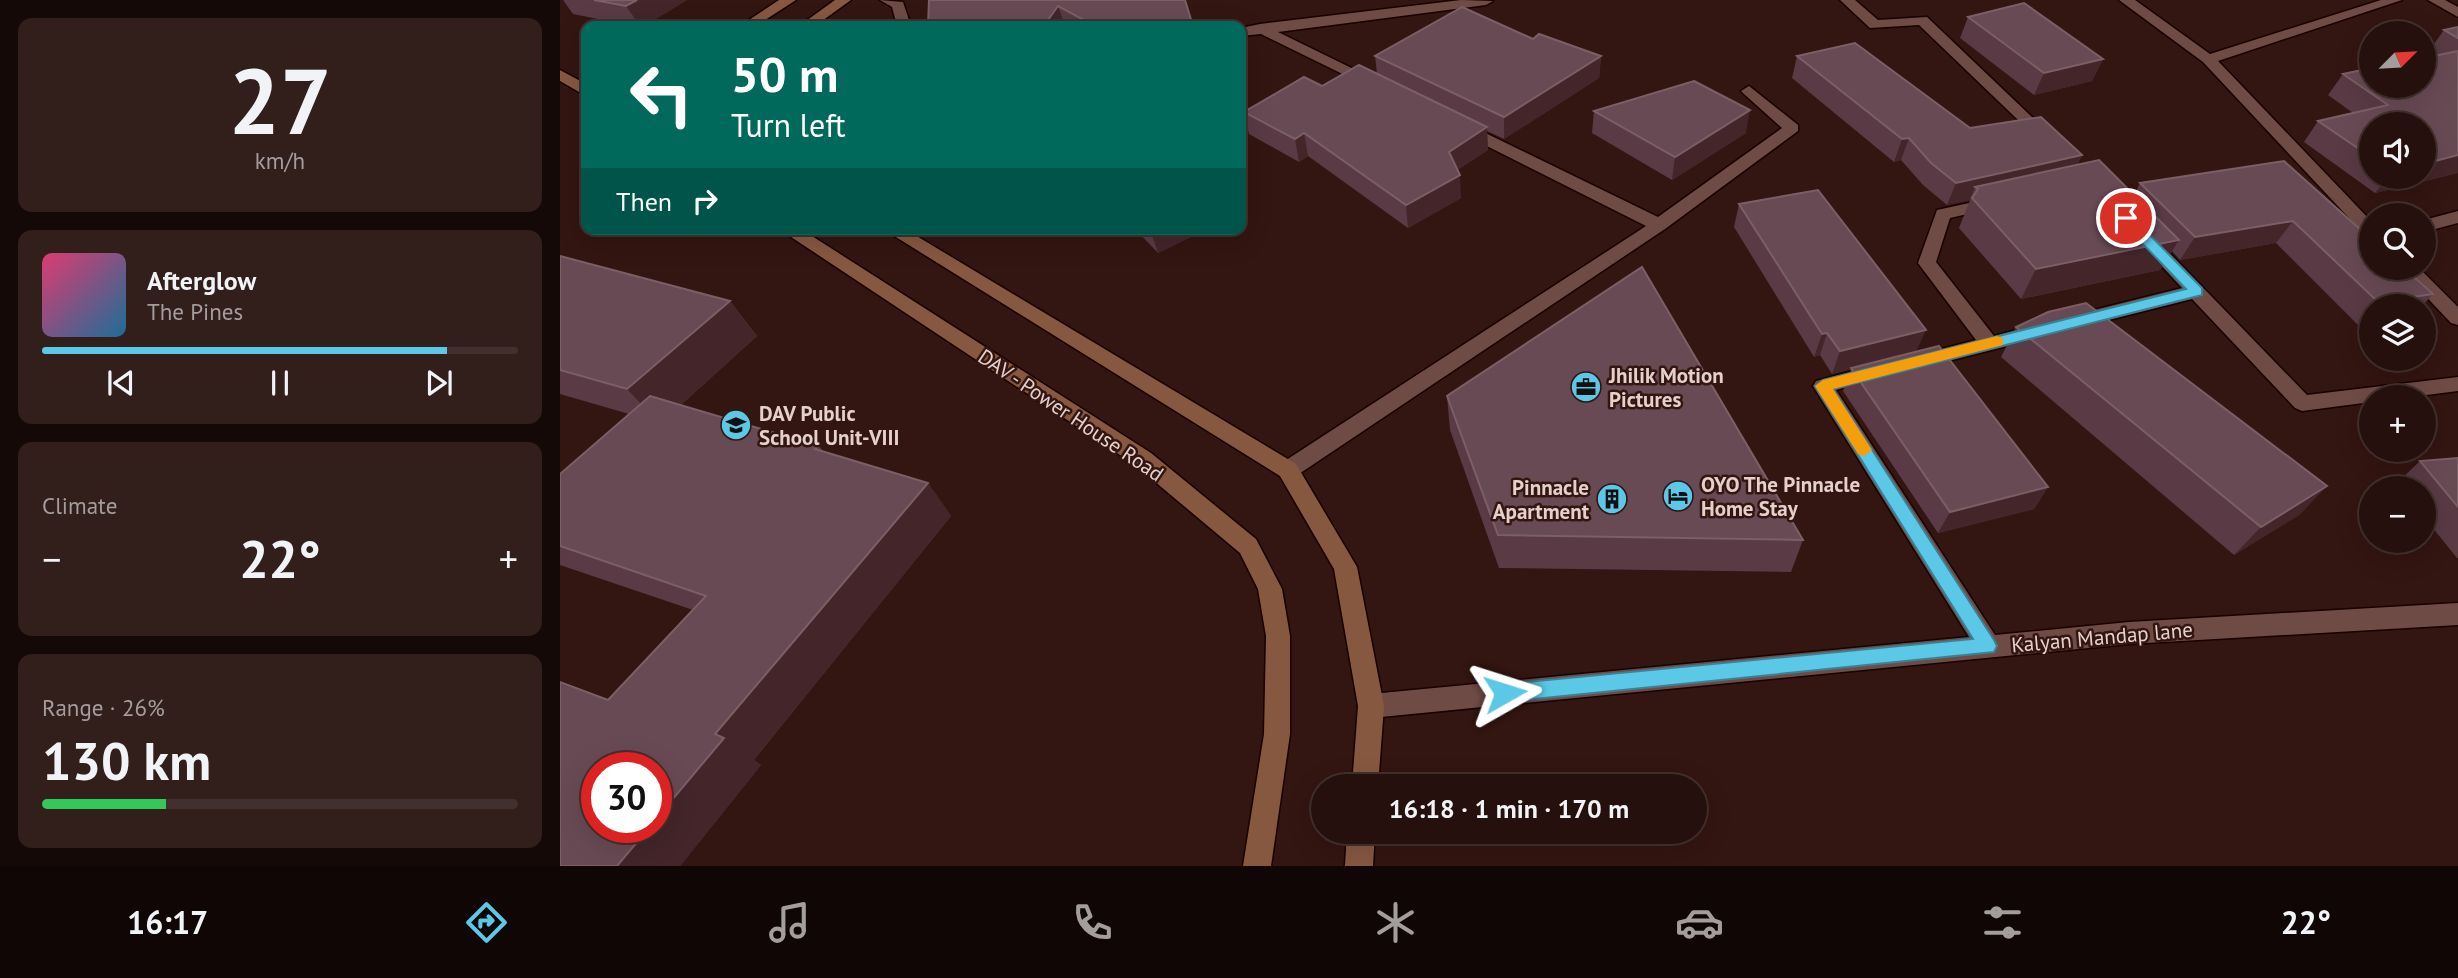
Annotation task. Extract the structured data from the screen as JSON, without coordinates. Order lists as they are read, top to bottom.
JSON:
{
  "streets": {
    "street": ["DAV - Power House Road", "Kalyan Mandap lane"]
  },
  "places": {
    "office": ["Jhilik Motion Pictures"],
    "school or university": ["DAV Public School Unit-VIII"],
    "hotel": ["OYO The Pinnacle Home Stay"],
    "building": ["Pinnacle Apartment"]
  },
  "north": "top right",
  "page": {
    "tile": [
      ["27", "km/h"],
      "Climate",
      ["Range · 26%", "130 km"]
    ],
    "map_buttons": ["+", "−"],
    "turn": ["50 m", "Turn left"],
    "then": "Then",
    "song": ["Afterglow", "The Pines"],
    "heat": ["−", "22°", "+"],
    "limit": "30",
    "trip": "16:18 · 1 min · 170 m",
    "tabs": ["16:17", "22°"]
  }
}
